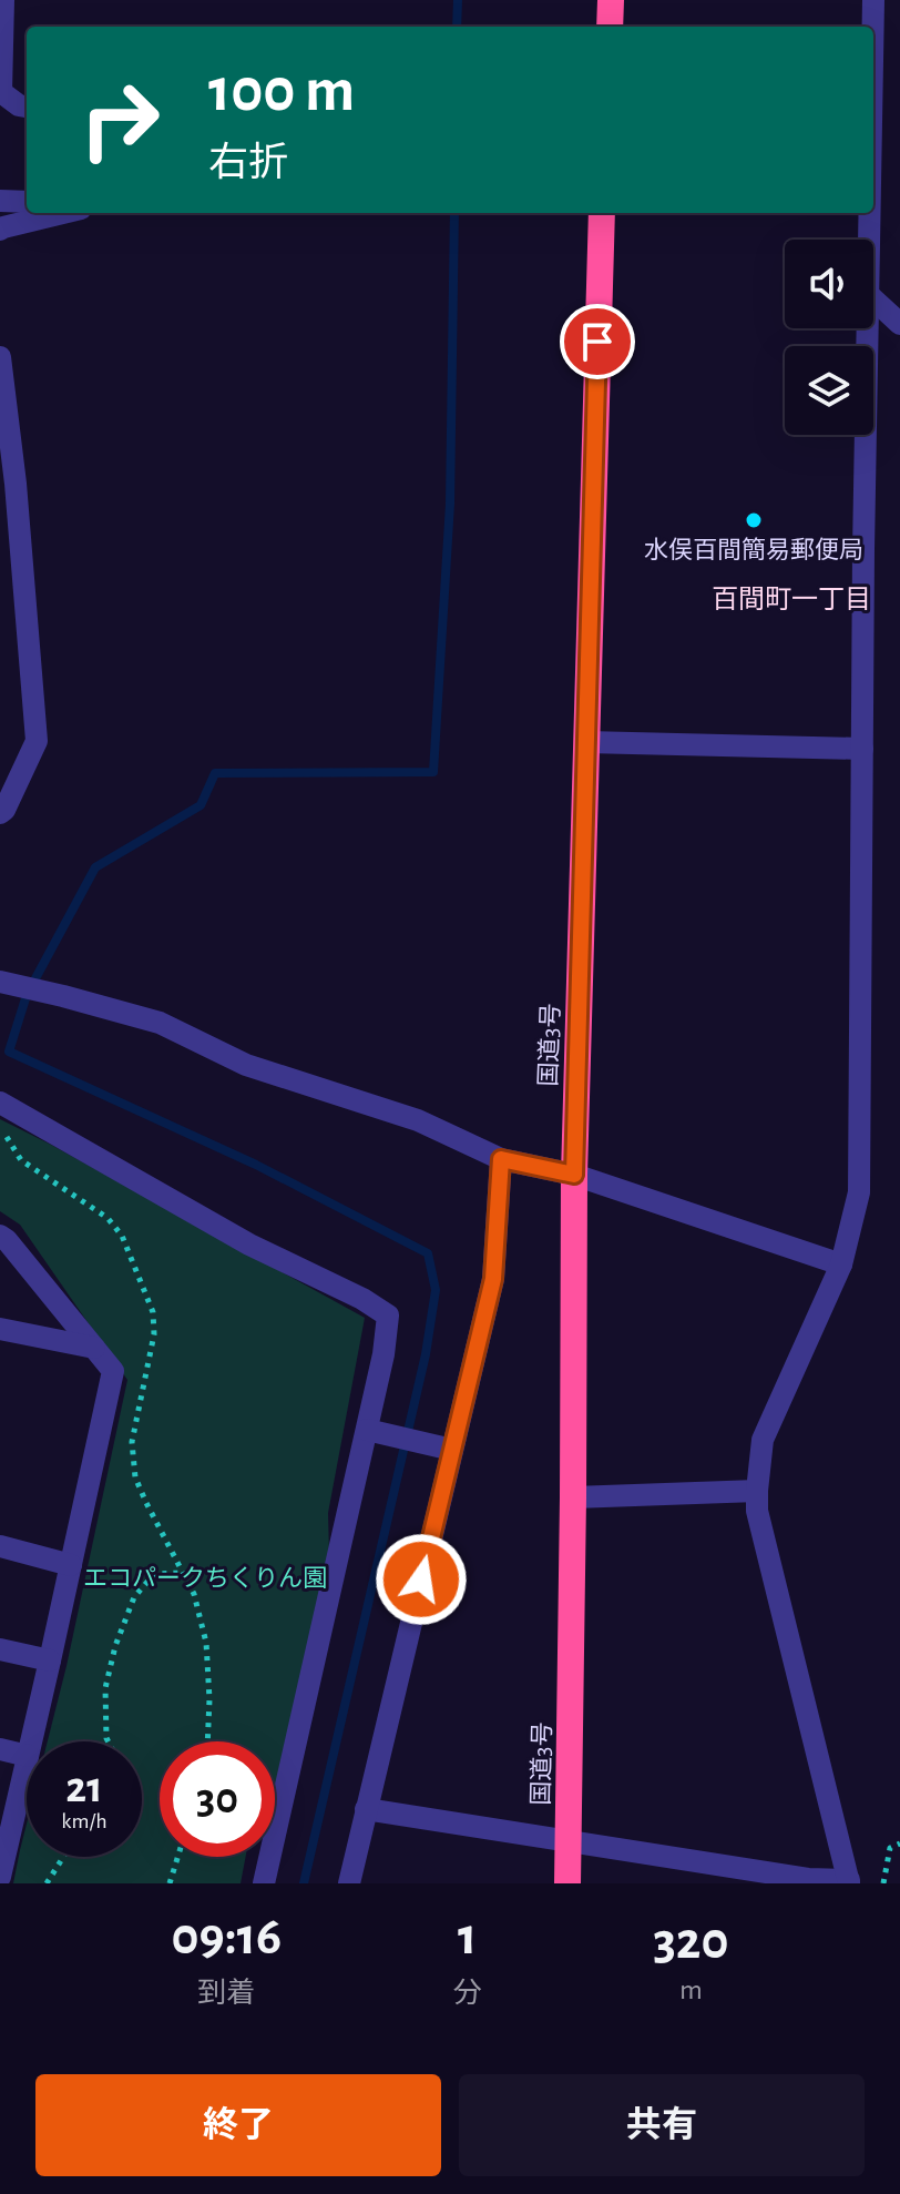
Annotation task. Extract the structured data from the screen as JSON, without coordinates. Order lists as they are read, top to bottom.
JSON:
{
  "streets": {
    "highway": ["国道3号"]
  },
  "districts": ["百間町一丁目"],
  "parks": ["エコパークちくりん園"],
  "places": ["水俣百間簡易郵便局"],
  "page": {
    "turn": ["100 m", "右折"],
    "speed": "21 km/h",
    "limit": "30",
    "eta": [
      "09:16",
      "到着",
      "1",
      "分",
      "320",
      "m"
    ],
    "buttons": ["終了", "共有"]
  }
}
